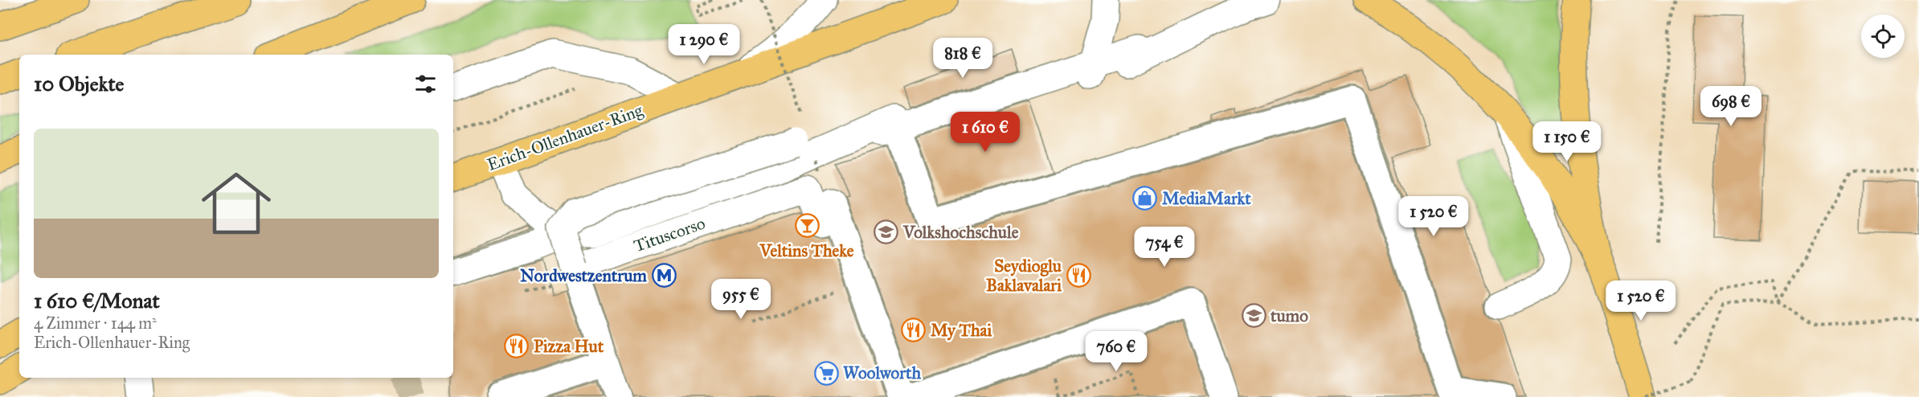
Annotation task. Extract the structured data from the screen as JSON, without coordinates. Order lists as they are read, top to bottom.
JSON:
{
  "streets": {
    "main road": ["Erich-Ollenhauer-Ring"],
    "street": ["Tituscorso"]
  },
  "places": {
    "shop": ["MediaMarkt"],
    "bar": ["Veltins Theke"],
    "school or university": ["Volkshochschule", "tumo"],
    "metro station": ["Nordwestzentrum"],
    "restaurant": ["Seydioglu Baklavalari", "My Thai", "Pizza Hut"],
    "supermarket": ["Woolworth"]
  },
  "page": {
    "price": [
      "1 290 €",
      "818 €",
      "698 €",
      "1 610 €",
      "1 150 €",
      "1 520 €",
      "754 €",
      "955 €",
      "1 520 €",
      "760 €"
    ],
    "heading": "10 Objekte",
    "list": [
      {
        "name": "1 610 €/Monat",
        "note": "4 Zimmer · 144 m² · Erich-Ollenhauer-Ring"
      }
    ]
  }
}
